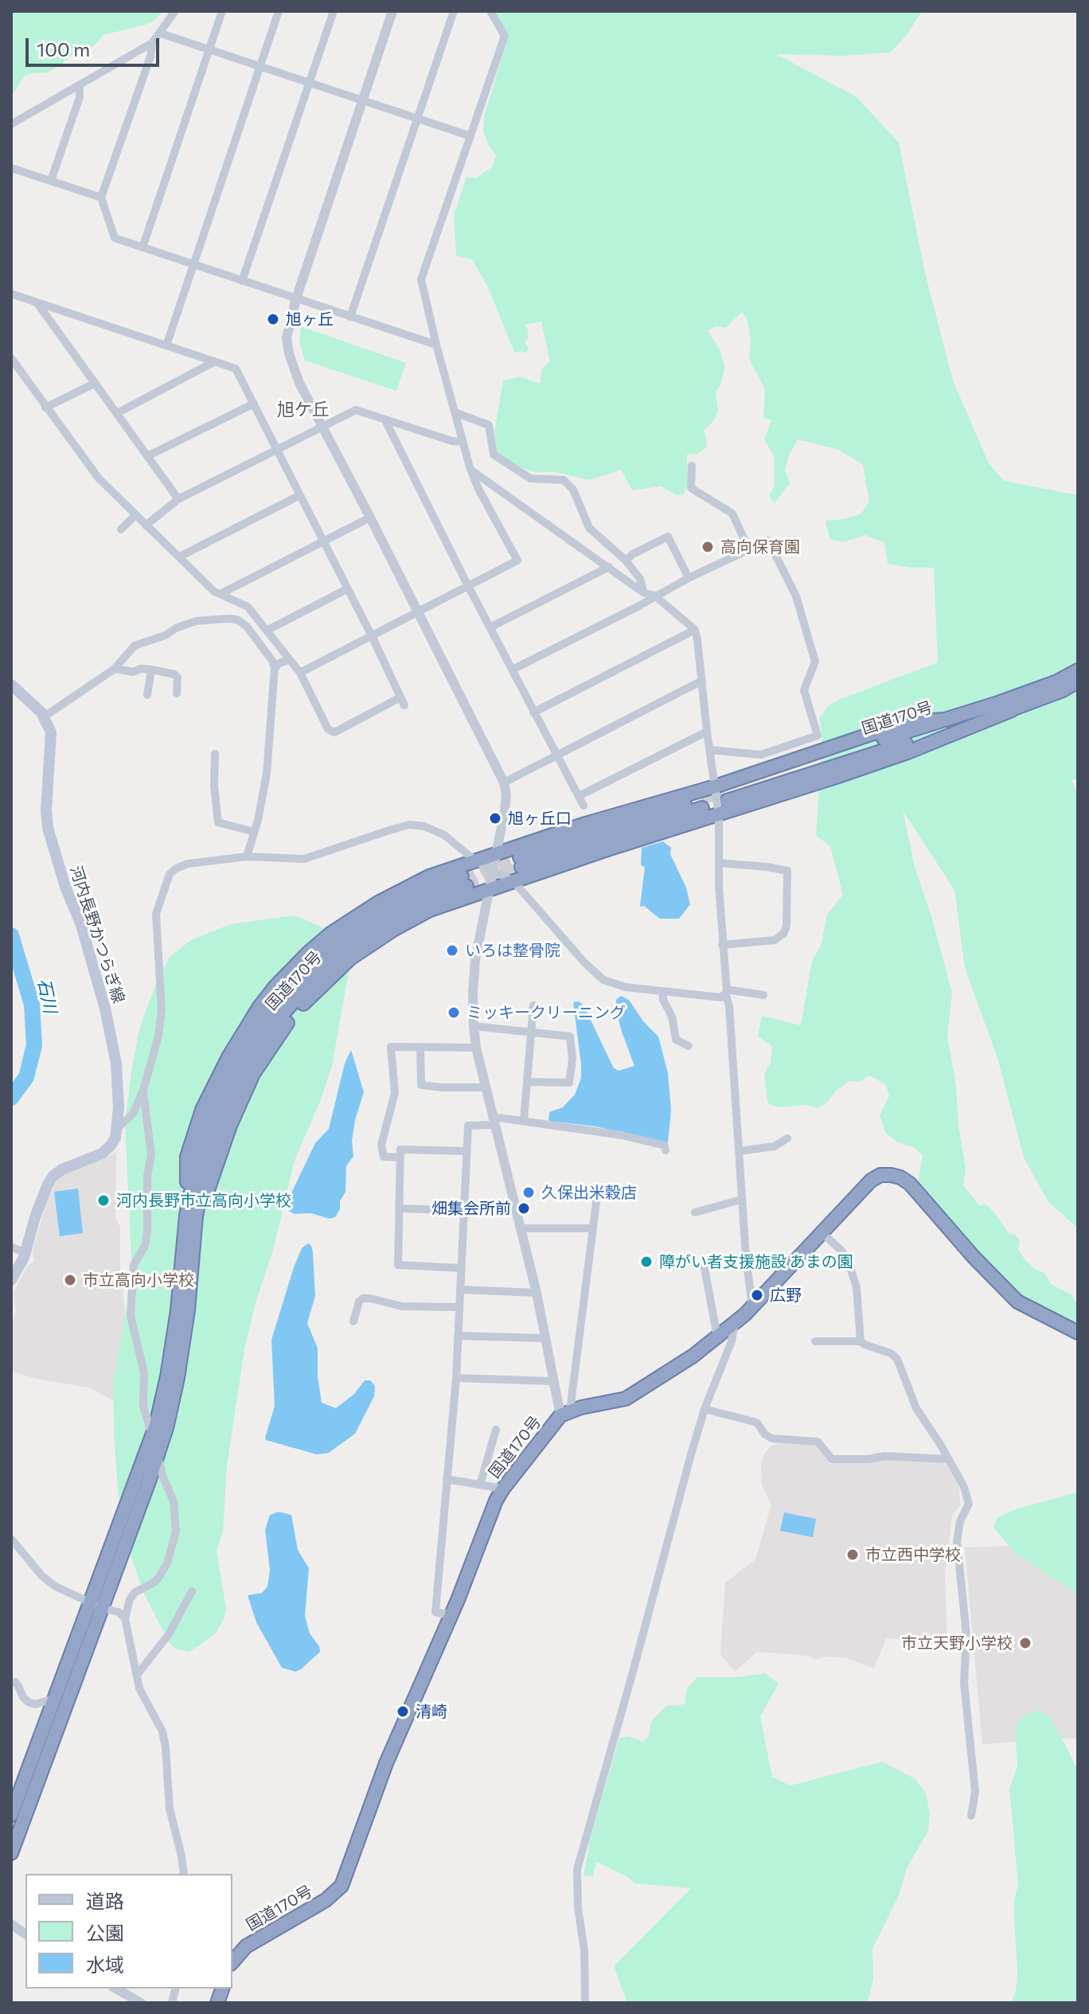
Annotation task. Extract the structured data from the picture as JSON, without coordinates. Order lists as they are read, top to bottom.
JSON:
{
  "streets": {
    "highway": ["国道170号"],
    "main road": ["河内長野かつらぎ線"]
  },
  "districts": ["旭ケ丘"],
  "water": ["石川"],
  "places": [
    "旭ヶ丘",
    "高向保育園",
    "旭ヶ丘口",
    "いろは整骨院",
    "ミッキークリーニング",
    "久保出米穀店",
    "河内長野市立高向小学校",
    "畑集会所前",
    "障がい者支援施設 あまの園",
    "市立高向小学校",
    "広野",
    "市立西中学校",
    "市立天野小学校",
    "清崎"
  ],
  "legend": ["道路", "公園", "水域"],
  "scale_bar": "100 m"
}
